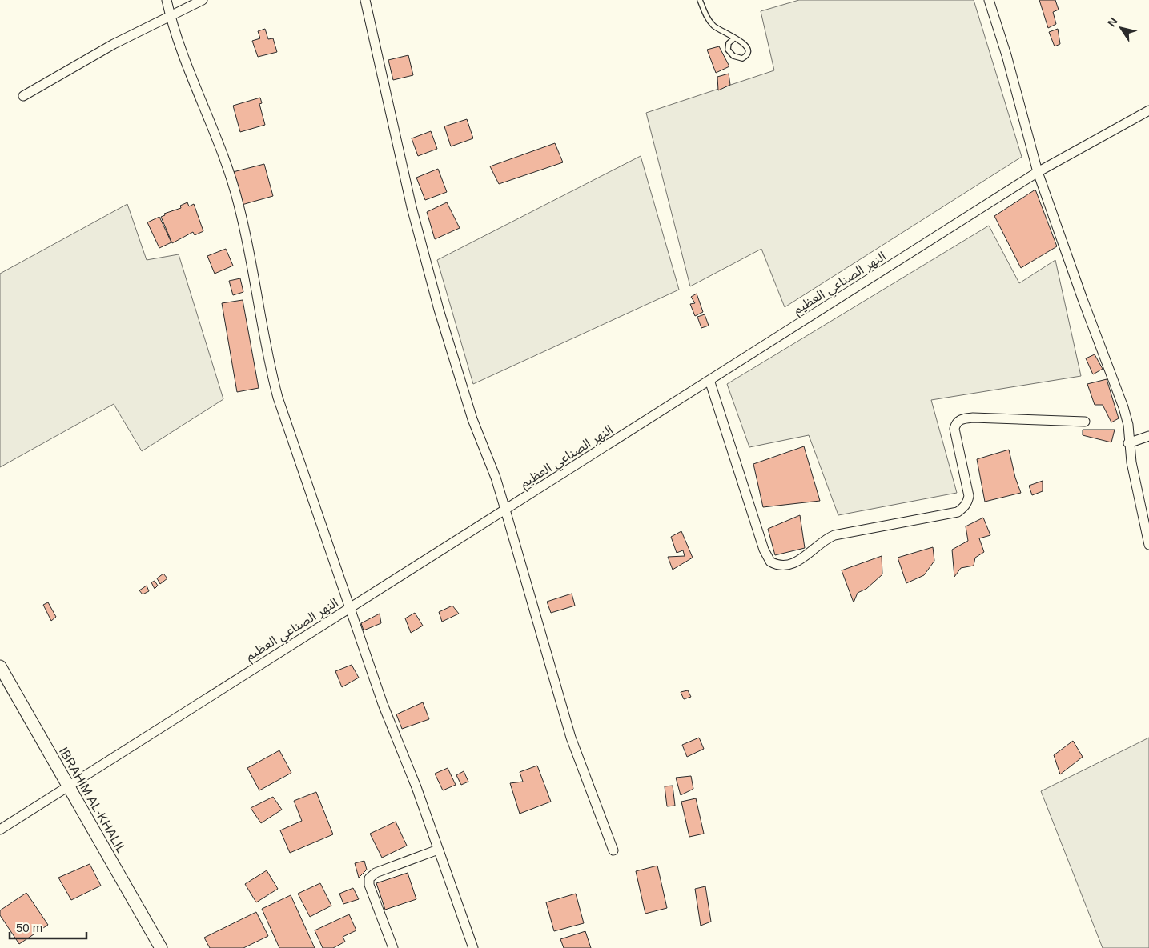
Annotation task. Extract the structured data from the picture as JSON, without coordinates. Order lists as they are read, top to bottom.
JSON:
{
  "streets": {
    "street": ["النهر الصناعي العظيم", "IBRAHIM AL-KHALIL"]
  },
  "crossings": [
    ["النهر الصناعي العظيم", "IBRAHIM AL-KHALIL"]
  ],
  "scale_bar": "50 m",
  "north": "top left"
}
